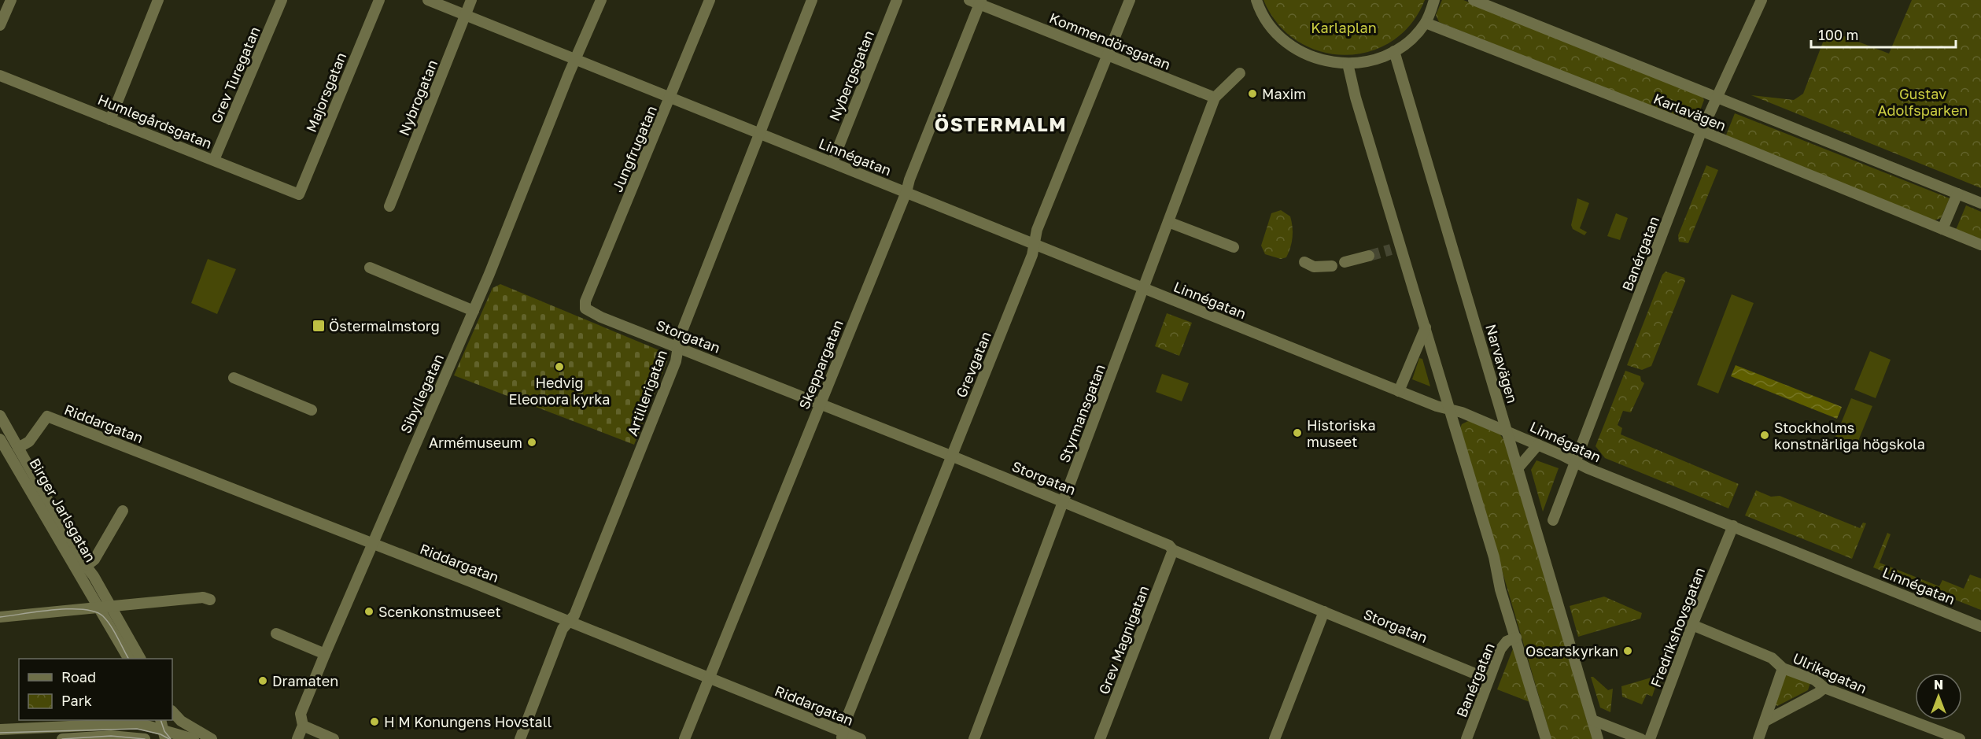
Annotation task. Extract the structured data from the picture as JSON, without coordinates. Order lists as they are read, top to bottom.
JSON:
{
  "streets": {
    "street": [
      "Kommendörsgatan",
      "Grev Turegatan",
      "Nybergsgatan",
      "Majorsgatan",
      "Nybrogatan",
      "Karlavägen",
      "Humlegårdsgatan",
      "Jungfrugatan",
      "Linnégatan",
      "Banérgatan",
      "Storgatan",
      "Narvavägen",
      "Skeppargatan",
      "Grevgatan",
      "Artillerigatan",
      "Sibyllegatan",
      "Styrmansgatan",
      "Riddargatan",
      "Birger Jarlsgatan",
      "Fredrikshovsgatan",
      "Grev Magnigatan",
      "Ulrikagatan"
    ]
  },
  "crossings": [
    ["Kommendörsgatan", "Skeppargatan"],
    ["Kommendörsgatan", "Grevgatan"],
    ["Kommendörsgatan", "Styrmansgatan"],
    ["Grev Turegatan", "Humlegårdsgatan"],
    ["Nybergsgatan", "Linnégatan"],
    ["Majorsgatan", "Humlegårdsgatan"],
    ["Nybrogatan", "Linnégatan"],
    ["Karlavägen", "Banérgatan"],
    ["Jungfrugatan", "Linnégatan"],
    ["Jungfrugatan", "Storgatan"],
    ["Linnégatan", "Banérgatan"],
    ["Linnégatan", "Narvavägen"],
    ["Linnégatan", "Skeppargatan"],
    ["Linnégatan", "Grevgatan"],
    ["Linnégatan", "Artillerigatan"],
    ["Linnégatan", "Sibyllegatan"],
    ["Linnégatan", "Styrmansgatan"],
    ["Linnégatan", "Fredrikshovsgatan"],
    ["Banérgatan", "Storgatan"],
    ["Storgatan", "Skeppargatan"],
    ["Storgatan", "Grevgatan"],
    ["Storgatan", "Artillerigatan"],
    ["Storgatan", "Styrmansgatan"],
    ["Storgatan", "Grev Magnigatan"],
    ["Skeppargatan", "Riddargatan"],
    ["Grevgatan", "Riddargatan"],
    ["Artillerigatan", "Riddargatan"],
    ["Sibyllegatan", "Riddargatan"],
    ["Riddargatan", "Birger Jarlsgatan"],
    ["Fredrikshovsgatan", "Ulrikagatan"]
  ],
  "districts": ["ÖSTERMALM"],
  "parks": ["Karlaplan", "Gustav Adolfsparken"],
  "places": {
    "other": [
      "Maxim",
      "Hedvig Eleonora kyrka",
      "Historiska museet",
      "Stockholms konstnärliga högskola",
      "Armémuseum",
      "Scenkonstmuseet",
      "Oscarskyrkan",
      "Dramaten",
      "H M Konungens Hovstall"
    ],
    "transit": ["Östermalmstorg"]
  },
  "legend": ["Road", "Park"],
  "scale_bar": "100 m",
  "north": "top"
}
